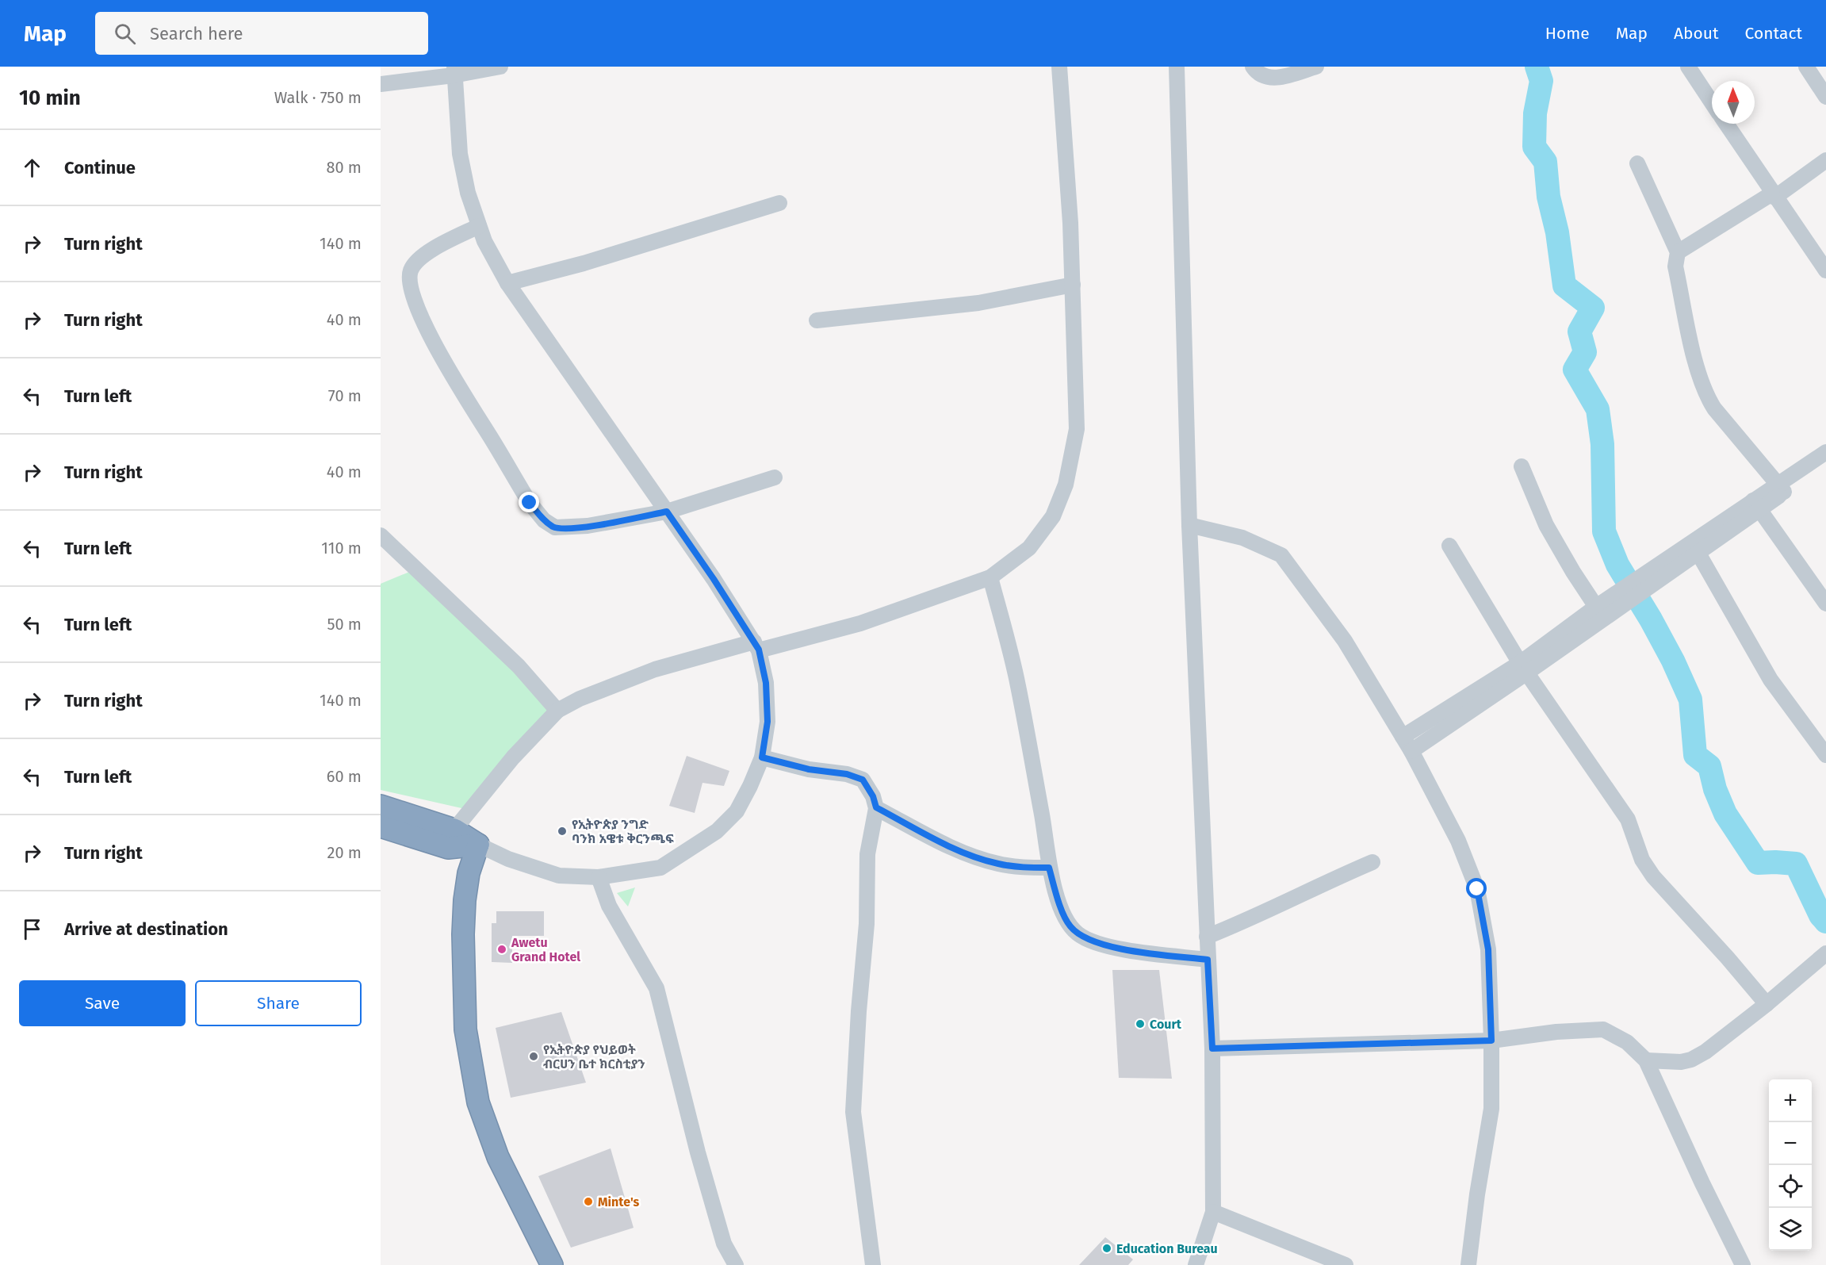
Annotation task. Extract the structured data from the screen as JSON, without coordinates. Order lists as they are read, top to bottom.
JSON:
{
  "places": [
    "የኢትዮጵያ ንግድ ባንክ አዌቱ ቅርንጫፍ",
    "Awetu Grand Hotel",
    "Court",
    "የኢትዮጵያ የህይወት ብርሀን ቤተ ክርስቲያን",
    "Minte's",
    "Education Bureau"
  ],
  "north": "top",
  "page": {
    "header": "Map",
    "search": "Search here",
    "nav": [
      "Home",
      "Map",
      "About",
      "Contact"
    ],
    "heading": ["10 min", "Walk · 750 m"],
    "list": [
      ["Continue", "80 m"],
      ["Turn right", "140 m"],
      ["Turn right", "40 m"],
      ["Turn left", "70 m"],
      ["Turn right", "40 m"],
      ["Turn left", "110 m"],
      ["Turn left", "50 m"],
      ["Turn right", "140 m"],
      ["Turn left", "60 m"],
      ["Turn right", "20 m"],
      "Arrive at destination"
    ],
    "buttons": ["Save", "Share"],
    "map_buttons": ["+", "−"]
  }
}
